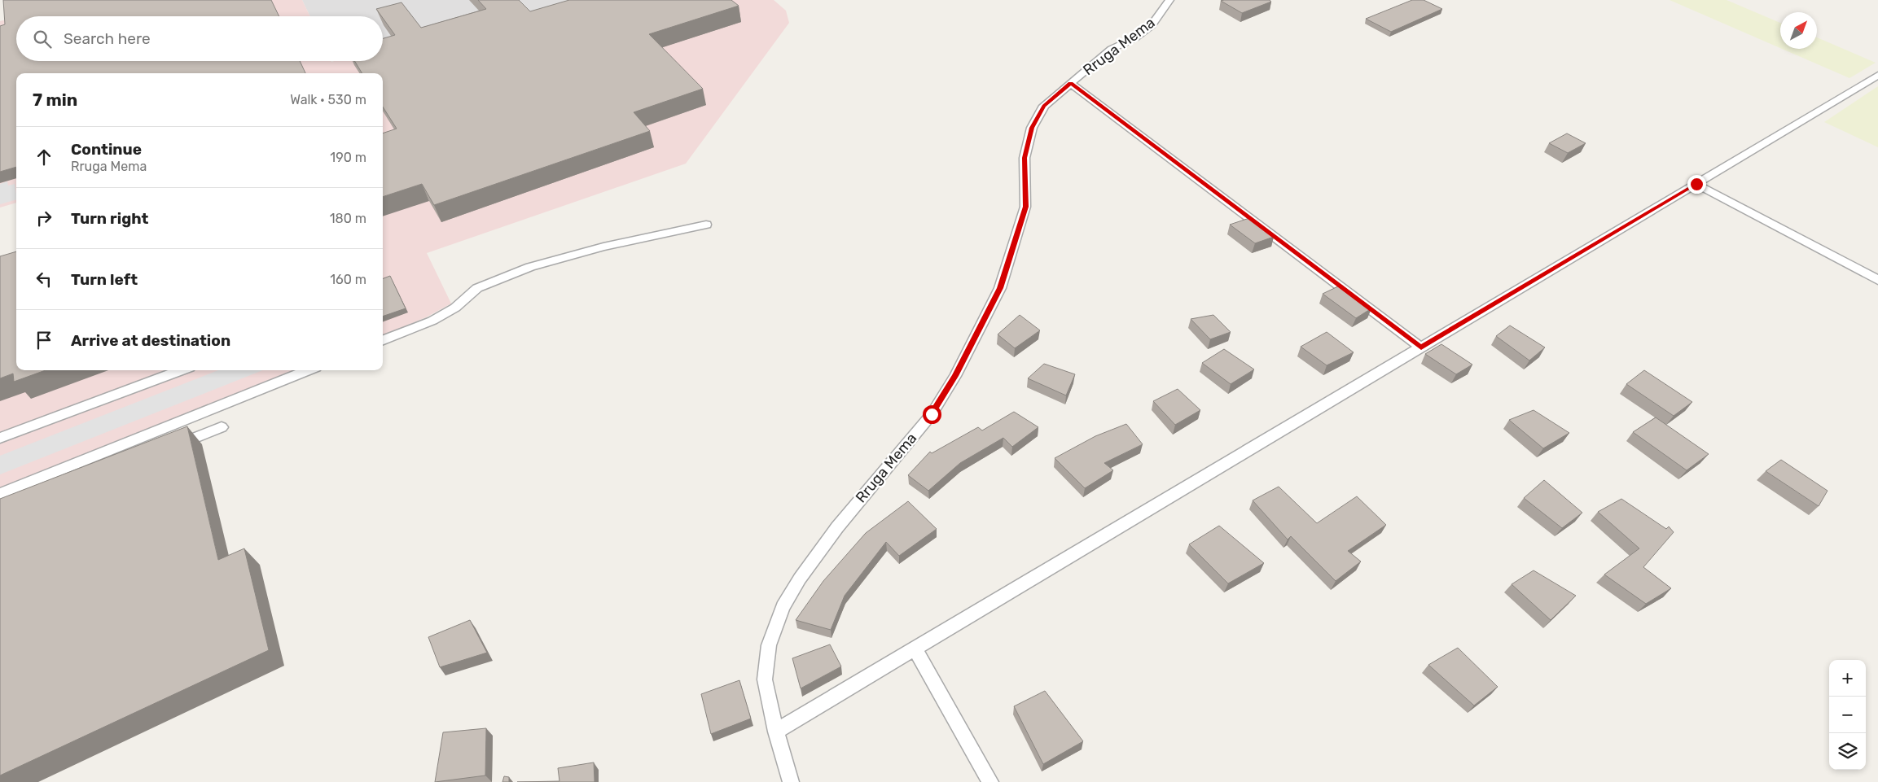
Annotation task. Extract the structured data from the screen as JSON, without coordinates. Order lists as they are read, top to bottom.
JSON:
{
  "streets": {
    "lane": ["Rruga Mema"]
  },
  "north": "top right",
  "page": {
    "search": "Search here",
    "heading": ["7 min", "Walk · 530 m"],
    "list": [
      ["Continue", "Rruga Mema", "190 m"],
      ["Turn right", "180 m"],
      ["Turn left", "160 m"],
      "Arrive at destination"
    ],
    "map_buttons": ["+", "−"]
  }
}
